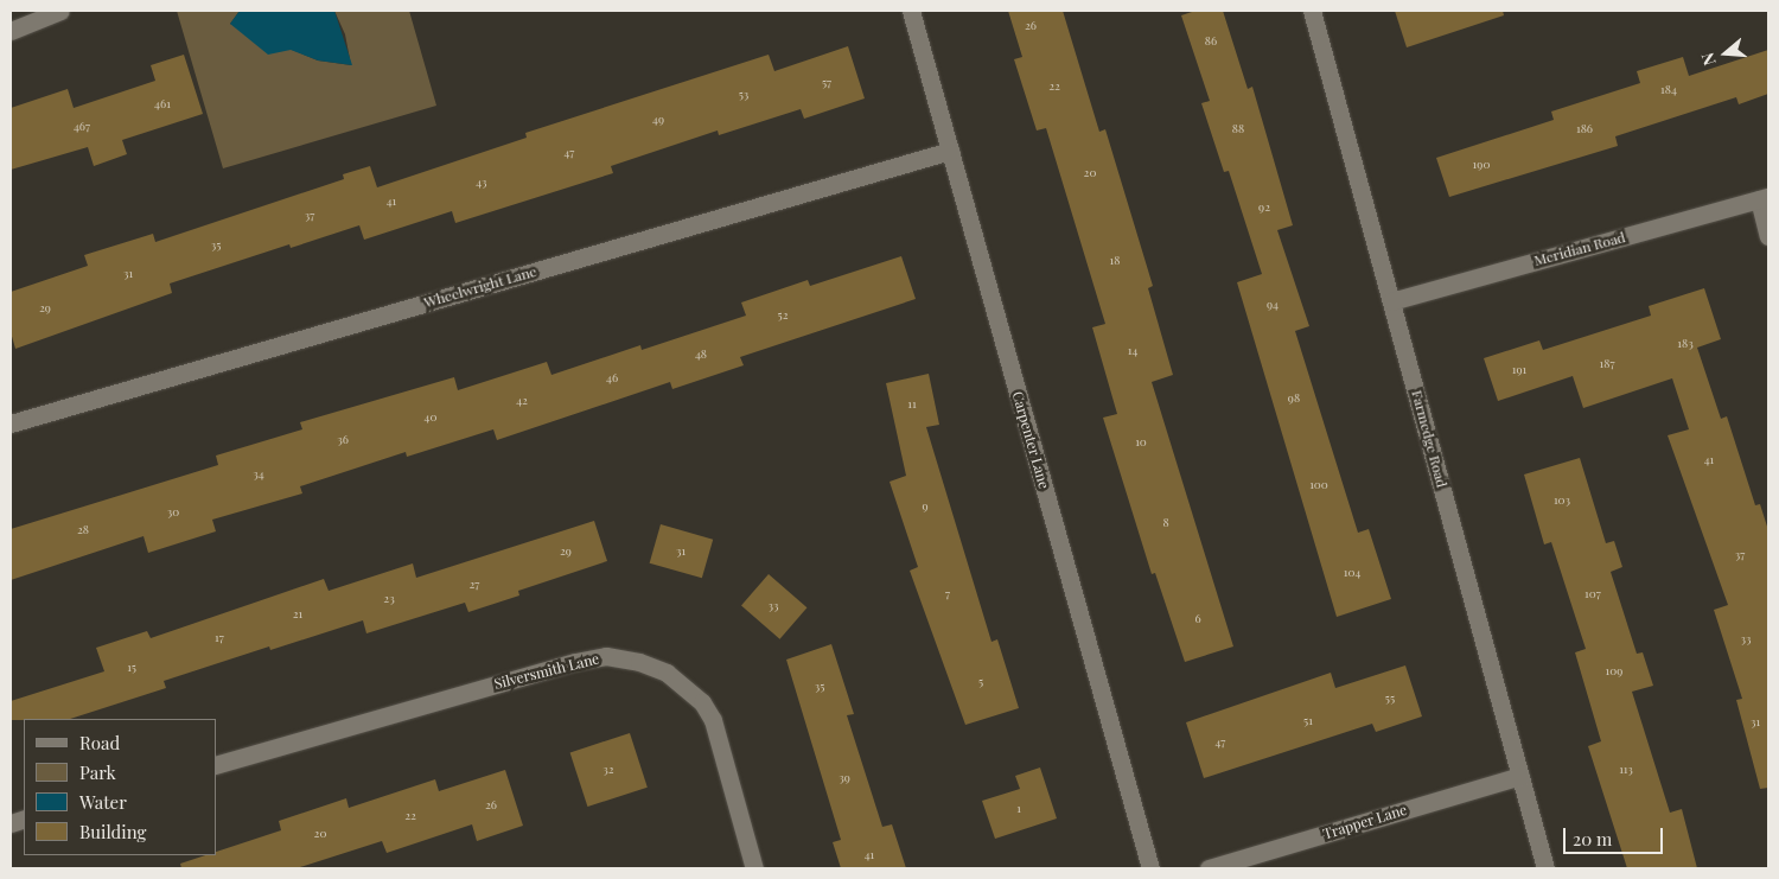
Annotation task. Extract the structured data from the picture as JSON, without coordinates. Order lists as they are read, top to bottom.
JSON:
{
  "streets": {
    "street": [
      "Meridian Road",
      "Wheelwright Lane",
      "Farmedge Road",
      "Carpenter Lane",
      "Silversmith Lane",
      "Trapper Lane"
    ]
  },
  "crossings": [
    ["Meridian Road", "Farmedge Road"],
    ["Wheelwright Lane", "Carpenter Lane"],
    ["Farmedge Road", "Trapper Lane"]
  ],
  "house_numbers": [
    "26",
    "86",
    "57",
    "22",
    "184",
    "53",
    "461",
    "49",
    "467",
    "88",
    "186",
    "47",
    "190",
    "20",
    "43",
    "41",
    "92",
    "37",
    "35",
    "18",
    "31",
    "94",
    "29",
    "52",
    "183",
    "14",
    "48",
    "187",
    "191",
    "46",
    "98",
    "42",
    "11",
    "40",
    "36",
    "10",
    "41",
    "34",
    "100",
    "103",
    "9",
    "30",
    "8",
    "28",
    "29",
    "31",
    "37",
    "104",
    "27",
    "7",
    "107",
    "23",
    "33",
    "21",
    "6",
    "17",
    "33",
    "15",
    "109",
    "5",
    "35",
    "55",
    "51",
    "31",
    "47",
    "32",
    "113",
    "39",
    "26",
    "1",
    "22",
    "20",
    "41"
  ],
  "legend": [
    "Road",
    "Park",
    "Water",
    "Building"
  ],
  "scale_bar": "20 m",
  "north": "left"
}
